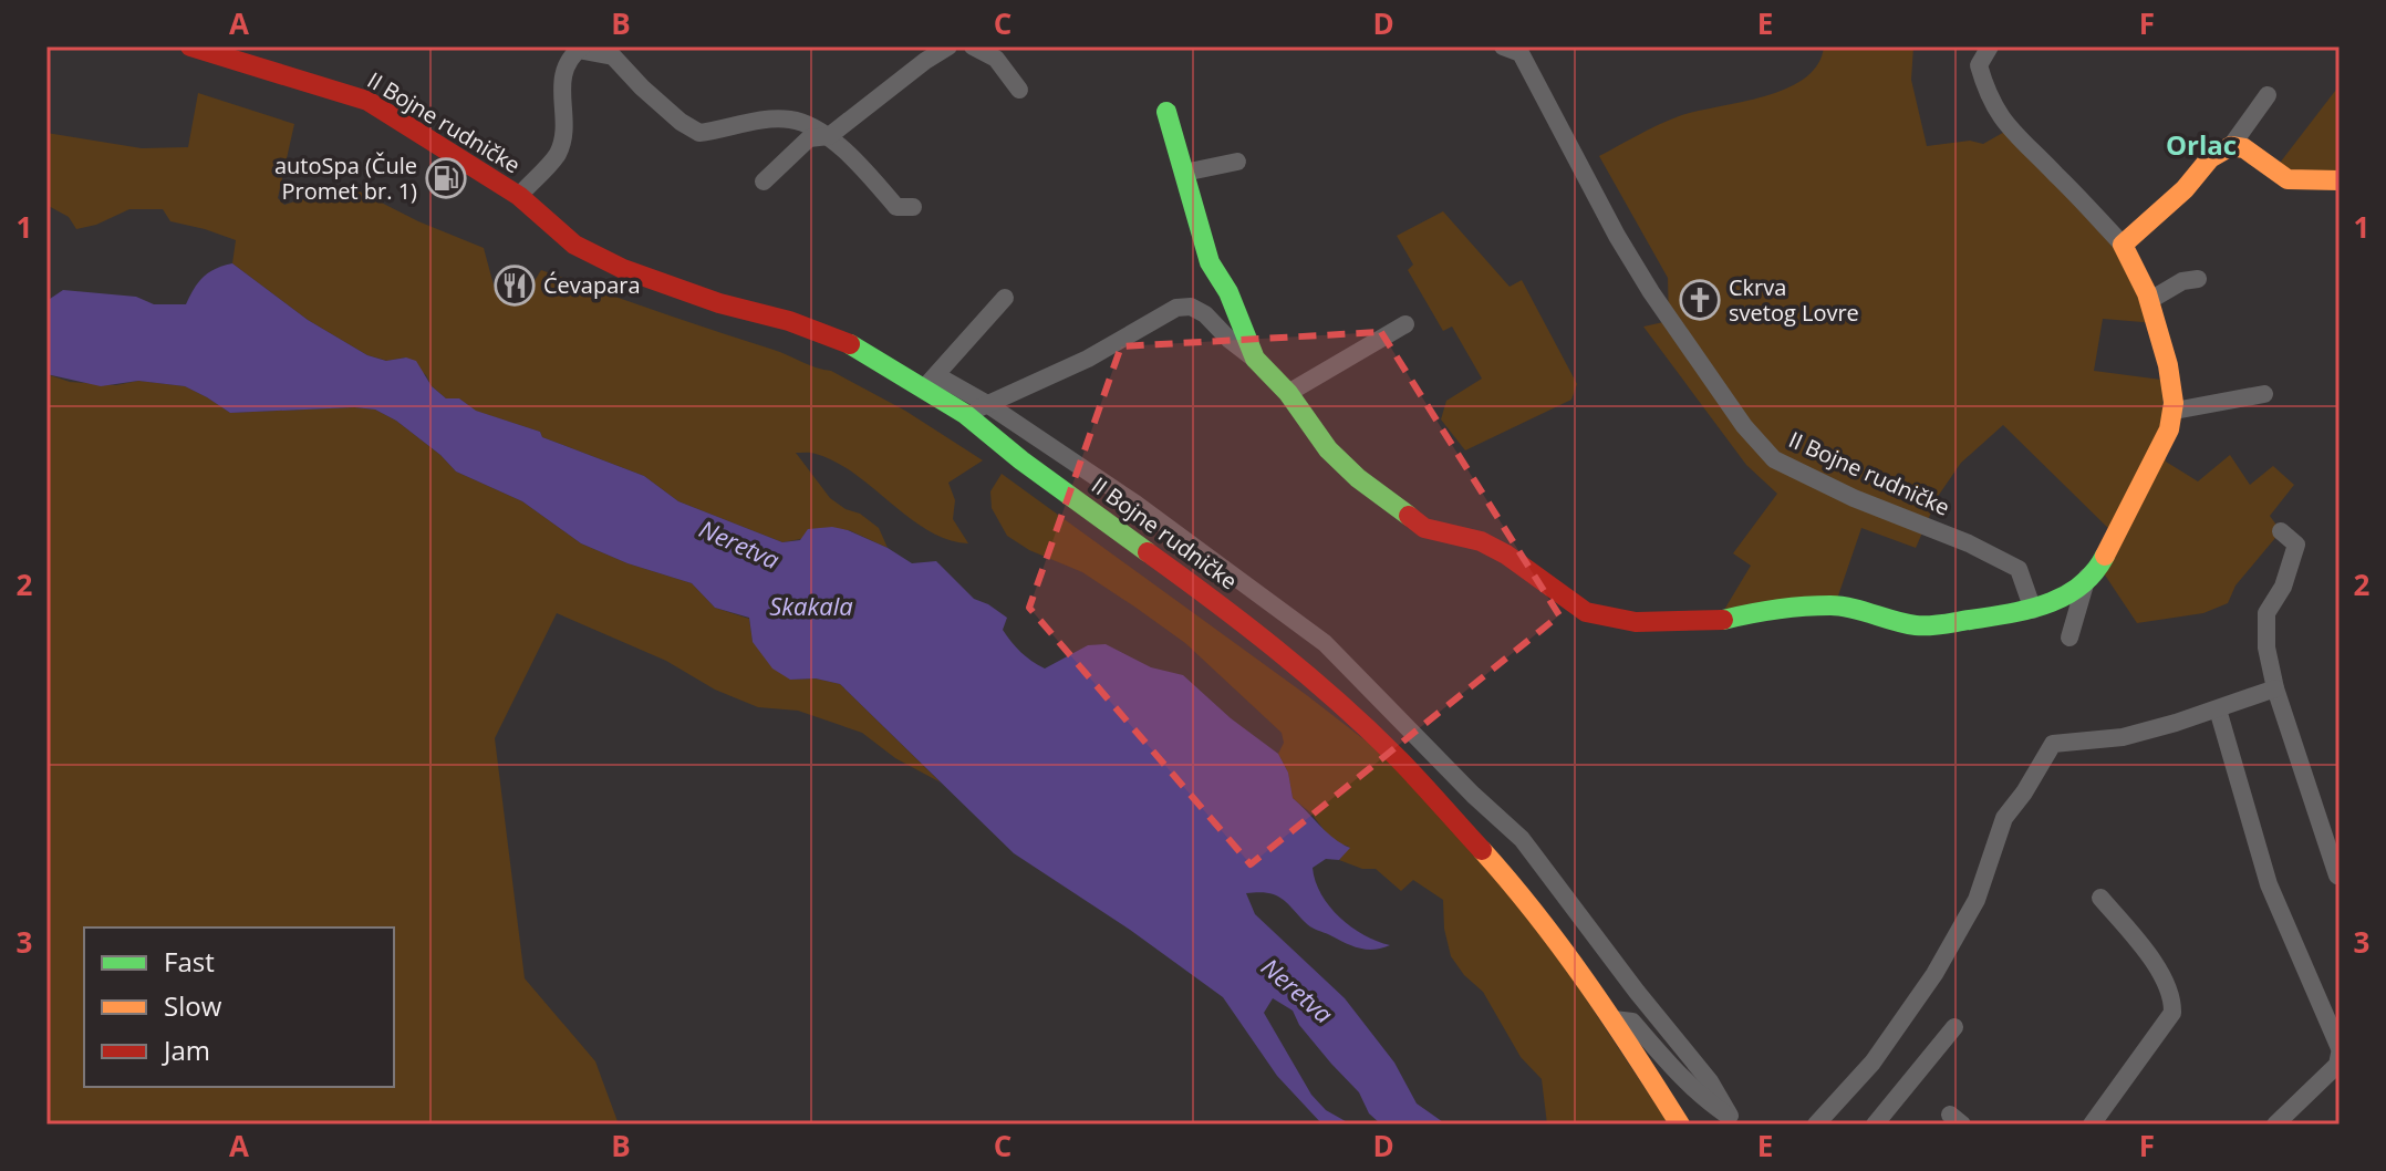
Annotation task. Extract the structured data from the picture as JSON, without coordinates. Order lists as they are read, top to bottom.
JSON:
{
  "streets": {
    "street": ["II Bojne rudničke"]
  },
  "districts": ["Orlac"],
  "water": ["Neretva", "Skakala"],
  "places": {
    "fuel station": ["autoSpa (Čule Promet br. 1)"],
    "restaurant": ["Ćevapara"],
    "church": ["Ckrva svetog Lovre"]
  },
  "legend": ["Fast", "Slow", "Jam"],
  "grid": {
    "columns": [
      "A",
      "B",
      "C",
      "D",
      "E",
      "F"
    ],
    "rows": ["1", "2", "3"]
  }
}
